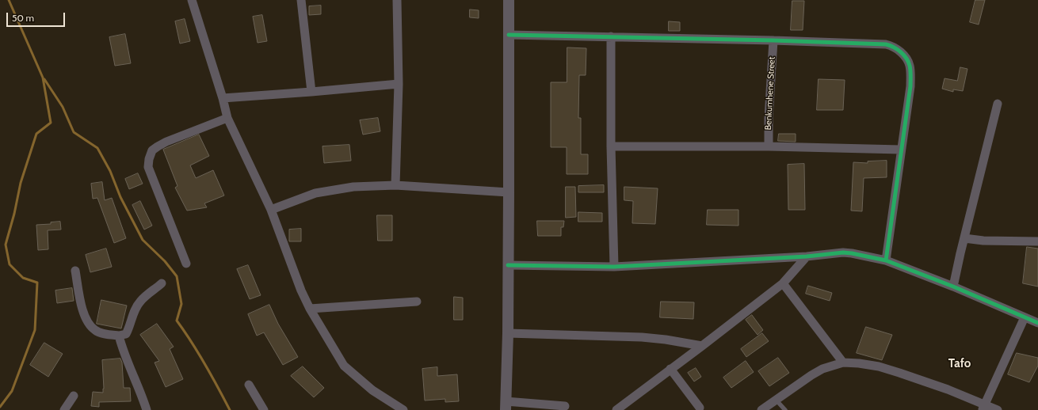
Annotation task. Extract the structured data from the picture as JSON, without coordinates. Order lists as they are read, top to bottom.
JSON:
{
  "streets": {
    "street": ["Benkumhene Street"]
  },
  "districts": ["Tafo"],
  "scale_bar": "50 m"
}
